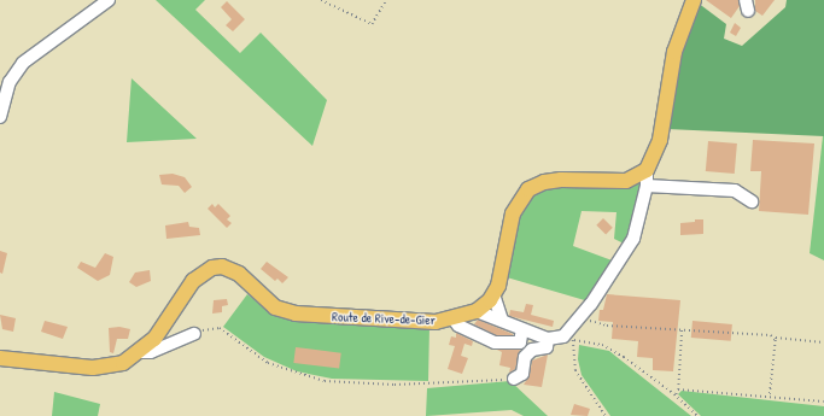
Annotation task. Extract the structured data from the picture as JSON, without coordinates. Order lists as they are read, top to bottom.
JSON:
{
  "streets": {
    "main road": ["Route de Rive-de-Gier"]
  }
}
